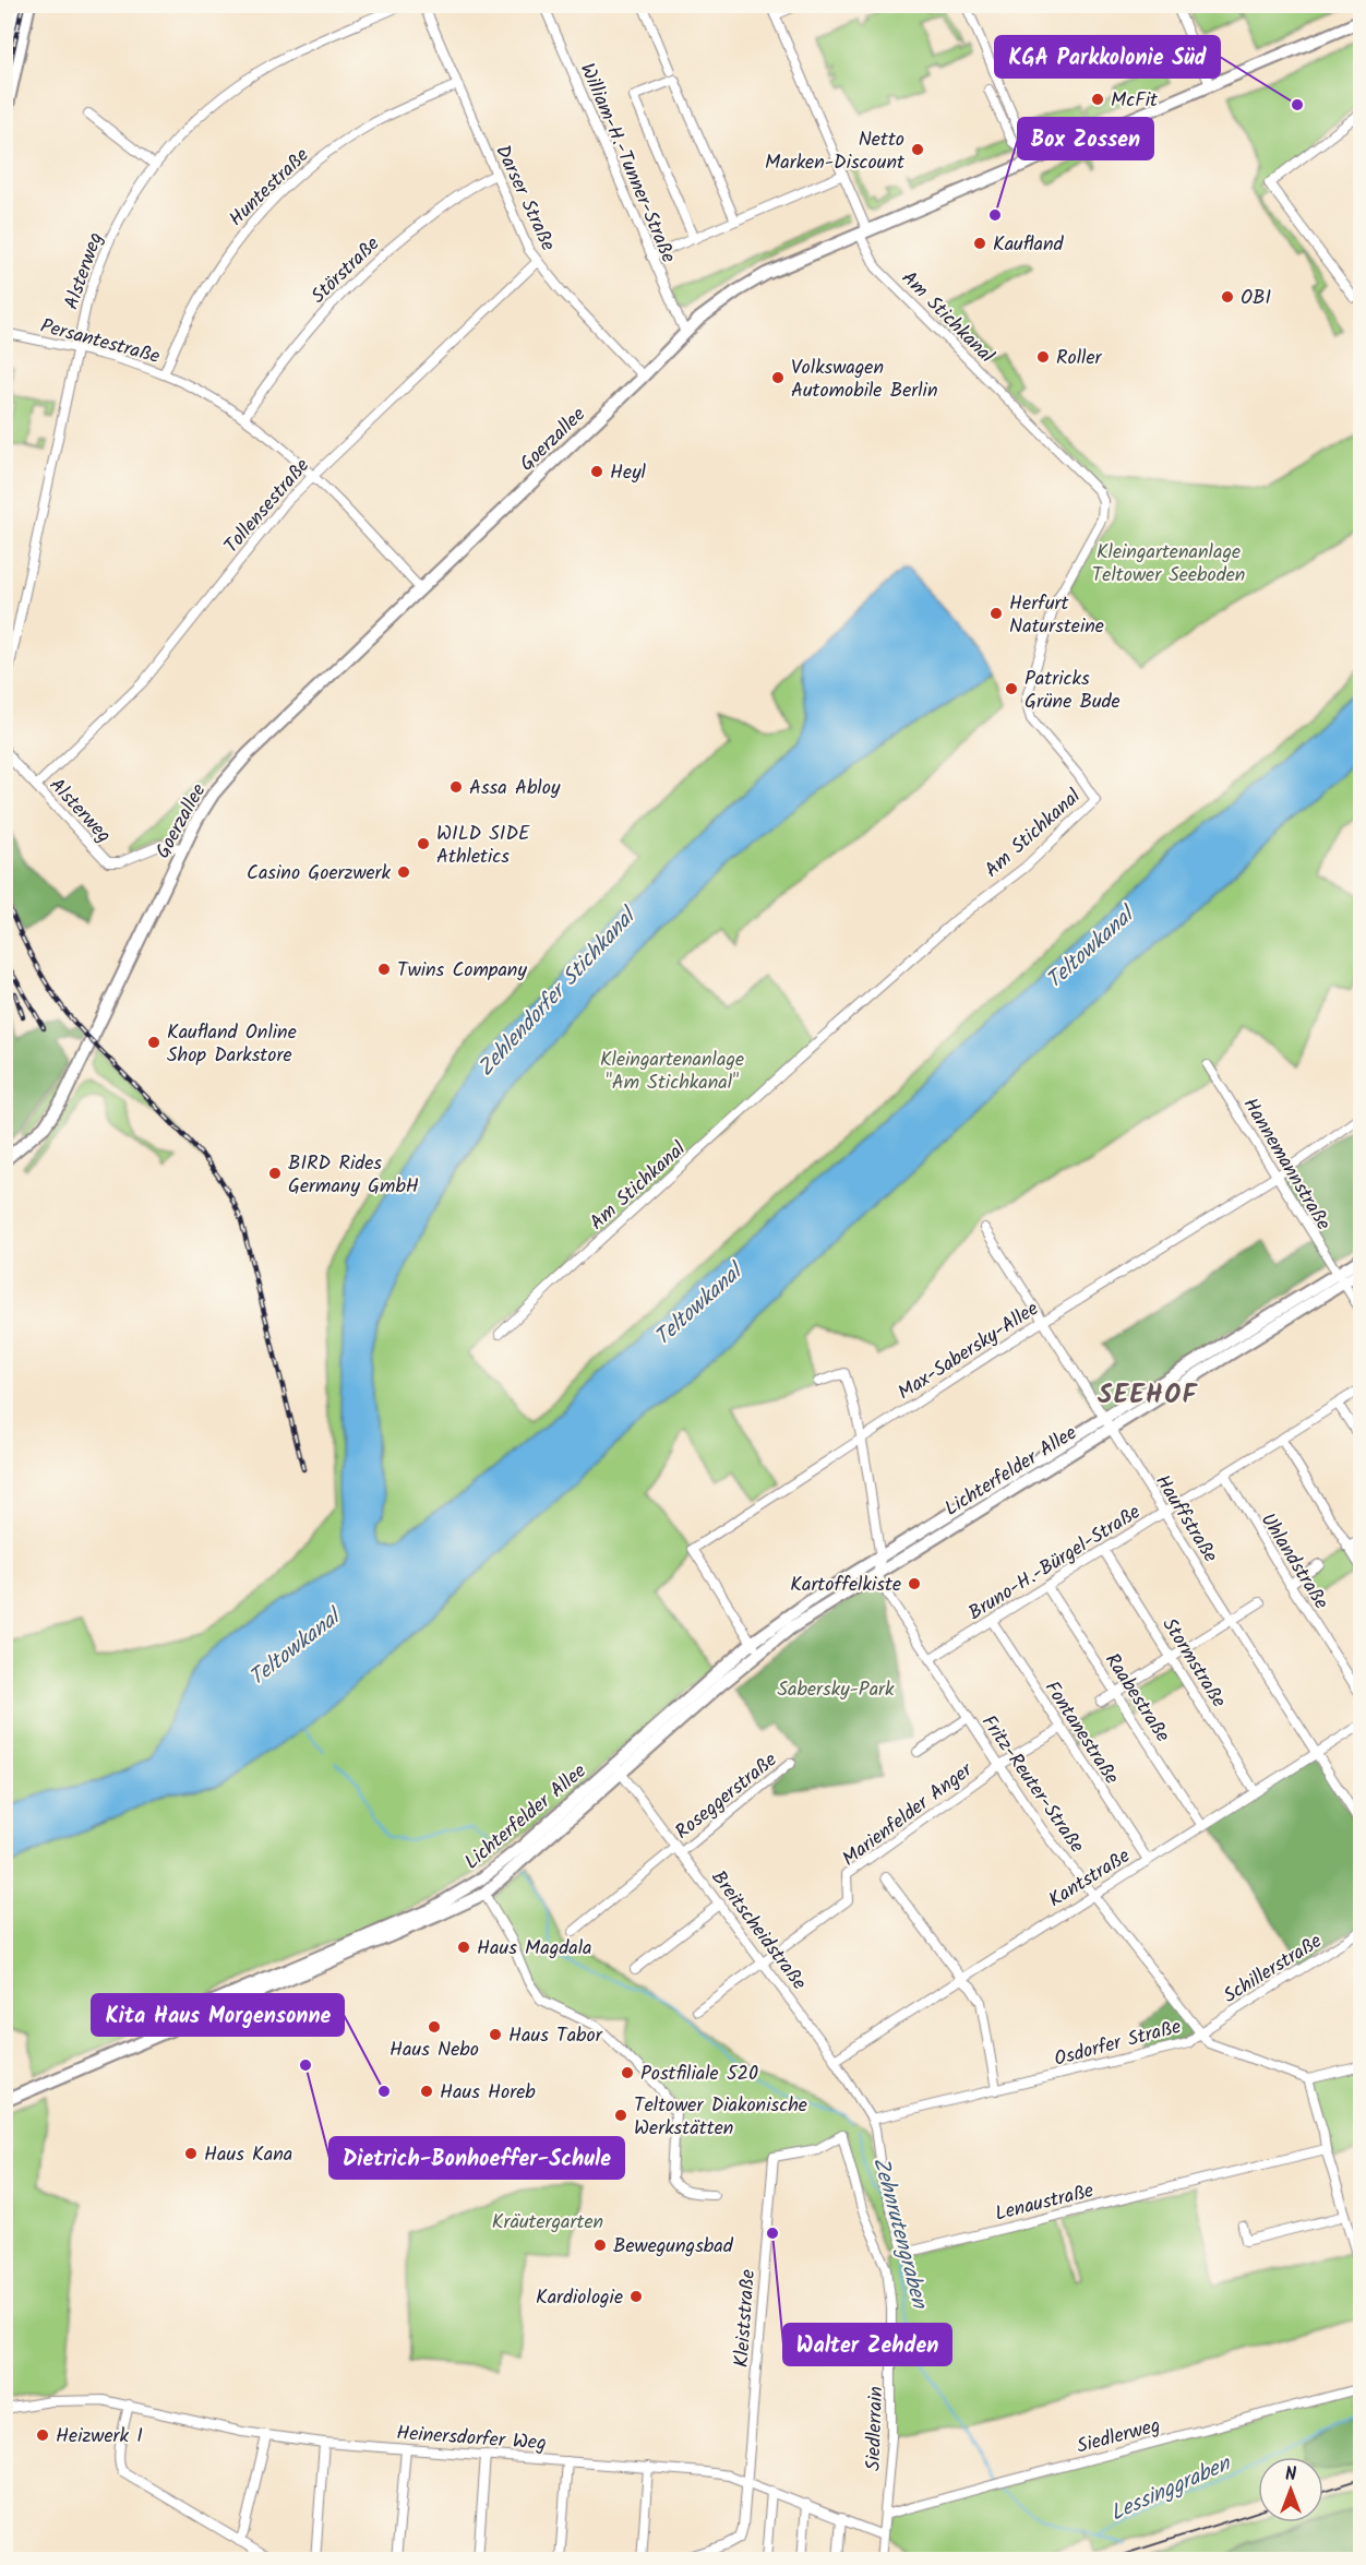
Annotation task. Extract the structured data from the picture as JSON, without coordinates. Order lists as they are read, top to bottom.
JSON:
{
  "streets": {
    "main road": ["Goerzallee", "Lichterfelder Allee"],
    "street": [
      "William-H.-Tunner-Straße",
      "Huntestraße",
      "Darser Straße",
      "Störstraße",
      "Alsterweg",
      "Am Stichkanal",
      "Persantestraße",
      "Tollensestraße",
      "Hannemannstraße",
      "Max-Sabersky-Allee",
      "Hauffstraße",
      "Uhlandstraße",
      "Bruno-H.-Bürgel-Straße",
      "Stormstraße",
      "Raabestraße",
      "Fontanestraße",
      "Fritz-Reuter-Straße",
      "Roseggerstraße",
      "Marienfelder Anger",
      "Kantstraße",
      "Breitscheidstraße",
      "Schillerstraße",
      "Osdorfer Straße",
      "Lenaustraße",
      "Kleiststraße",
      "Siedlerrain",
      "Siedlerweg",
      "Heinersdorfer Weg"
    ]
  },
  "crossings": [
    ["William-H.-Tunner-Straße", "Goerzallee"],
    ["Huntestraße", "Darser Straße"],
    ["Huntestraße", "Persantestraße"],
    ["Darser Straße", "Störstraße"],
    ["Darser Straße", "Goerzallee"],
    ["Darser Straße", "Tollensestraße"],
    ["Störstraße", "Persantestraße"],
    ["Alsterweg", "Persantestraße"],
    ["Alsterweg", "Goerzallee"],
    ["Alsterweg", "Tollensestraße"],
    ["Am Stichkanal", "Goerzallee"],
    ["Persantestraße", "Goerzallee"],
    ["Persantestraße", "Tollensestraße"],
    ["Hannemannstraße", "Max-Sabersky-Allee"],
    ["Hannemannstraße", "Lichterfelder Allee"],
    ["Max-Sabersky-Allee", "Lichterfelder Allee"],
    ["Max-Sabersky-Allee", "Hauffstraße"],
    ["Lichterfelder Allee", "Hauffstraße"],
    ["Lichterfelder Allee", "Fritz-Reuter-Straße"],
    ["Lichterfelder Allee", "Breitscheidstraße"],
    ["Hauffstraße", "Bruno-H.-Bürgel-Straße"],
    ["Hauffstraße", "Kantstraße"],
    ["Uhlandstraße", "Bruno-H.-Bürgel-Straße"],
    ["Bruno-H.-Bürgel-Straße", "Stormstraße"],
    ["Bruno-H.-Bürgel-Straße", "Raabestraße"],
    ["Bruno-H.-Bürgel-Straße", "Fontanestraße"],
    ["Bruno-H.-Bürgel-Straße", "Fritz-Reuter-Straße"],
    ["Stormstraße", "Kantstraße"],
    ["Raabestraße", "Kantstraße"],
    ["Fontanestraße", "Marienfelder Anger"],
    ["Fontanestraße", "Kantstraße"],
    ["Fritz-Reuter-Straße", "Marienfelder Anger"],
    ["Fritz-Reuter-Straße", "Kantstraße"],
    ["Fritz-Reuter-Straße", "Schillerstraße"],
    ["Fritz-Reuter-Straße", "Osdorfer Straße"],
    ["Roseggerstraße", "Breitscheidstraße"],
    ["Marienfelder Anger", "Breitscheidstraße"],
    ["Kantstraße", "Breitscheidstraße"],
    ["Breitscheidstraße", "Osdorfer Straße"],
    ["Breitscheidstraße", "Lenaustraße"],
    ["Schillerstraße", "Osdorfer Straße"],
    ["Osdorfer Straße", "Lenaustraße"],
    ["Kleiststraße", "Siedlerrain"],
    ["Kleiststraße", "Heinersdorfer Weg"],
    ["Siedlerrain", "Siedlerweg"],
    ["Siedlerrain", "Heinersdorfer Weg"]
  ],
  "districts": ["SEEHOF"],
  "water": [
    "Teltowkanal",
    "Zehlendorfer Stichkanal",
    "Zehnrutengraben",
    "Lessinggraben"
  ],
  "parks": [
    "Kleingartenanlage Teltower Seeboden",
    "Kleingartenanlage \"Am Stichkanal\"",
    "Sabersky-Park",
    "Kräutergarten"
  ],
  "places": [
    "McFit",
    "KGA Parkkolonie Süd",
    "Netto Marken-Discount",
    "Box Zossen",
    "Kaufland",
    "OBI",
    "Roller",
    "Volkswagen Automobile Berlin",
    "Heyl",
    "Herfurt Natursteine",
    "Patricks Grüne Bude",
    "Assa Abloy",
    "WILD SIDE Athletics",
    "Casino Goerzwerk",
    "Twins Company",
    "Kaufland Online Shop Darkstore",
    "BIRD Rides Germany GmbH",
    "Kartoffelkiste",
    "Haus Magdala",
    "Haus Nebo",
    "Haus Tabor",
    "Dietrich-Bonhoeffer-Schule",
    "Postfiliale 520",
    "Kita Haus Morgensonne",
    "Haus Horeb",
    "Teltower Diakonische Werkstätten",
    "Haus Kana",
    "Walter Zehden",
    "Bewegungsbad",
    "Kardiologie",
    "Heizwerk I"
  ],
  "north": "top"
}
